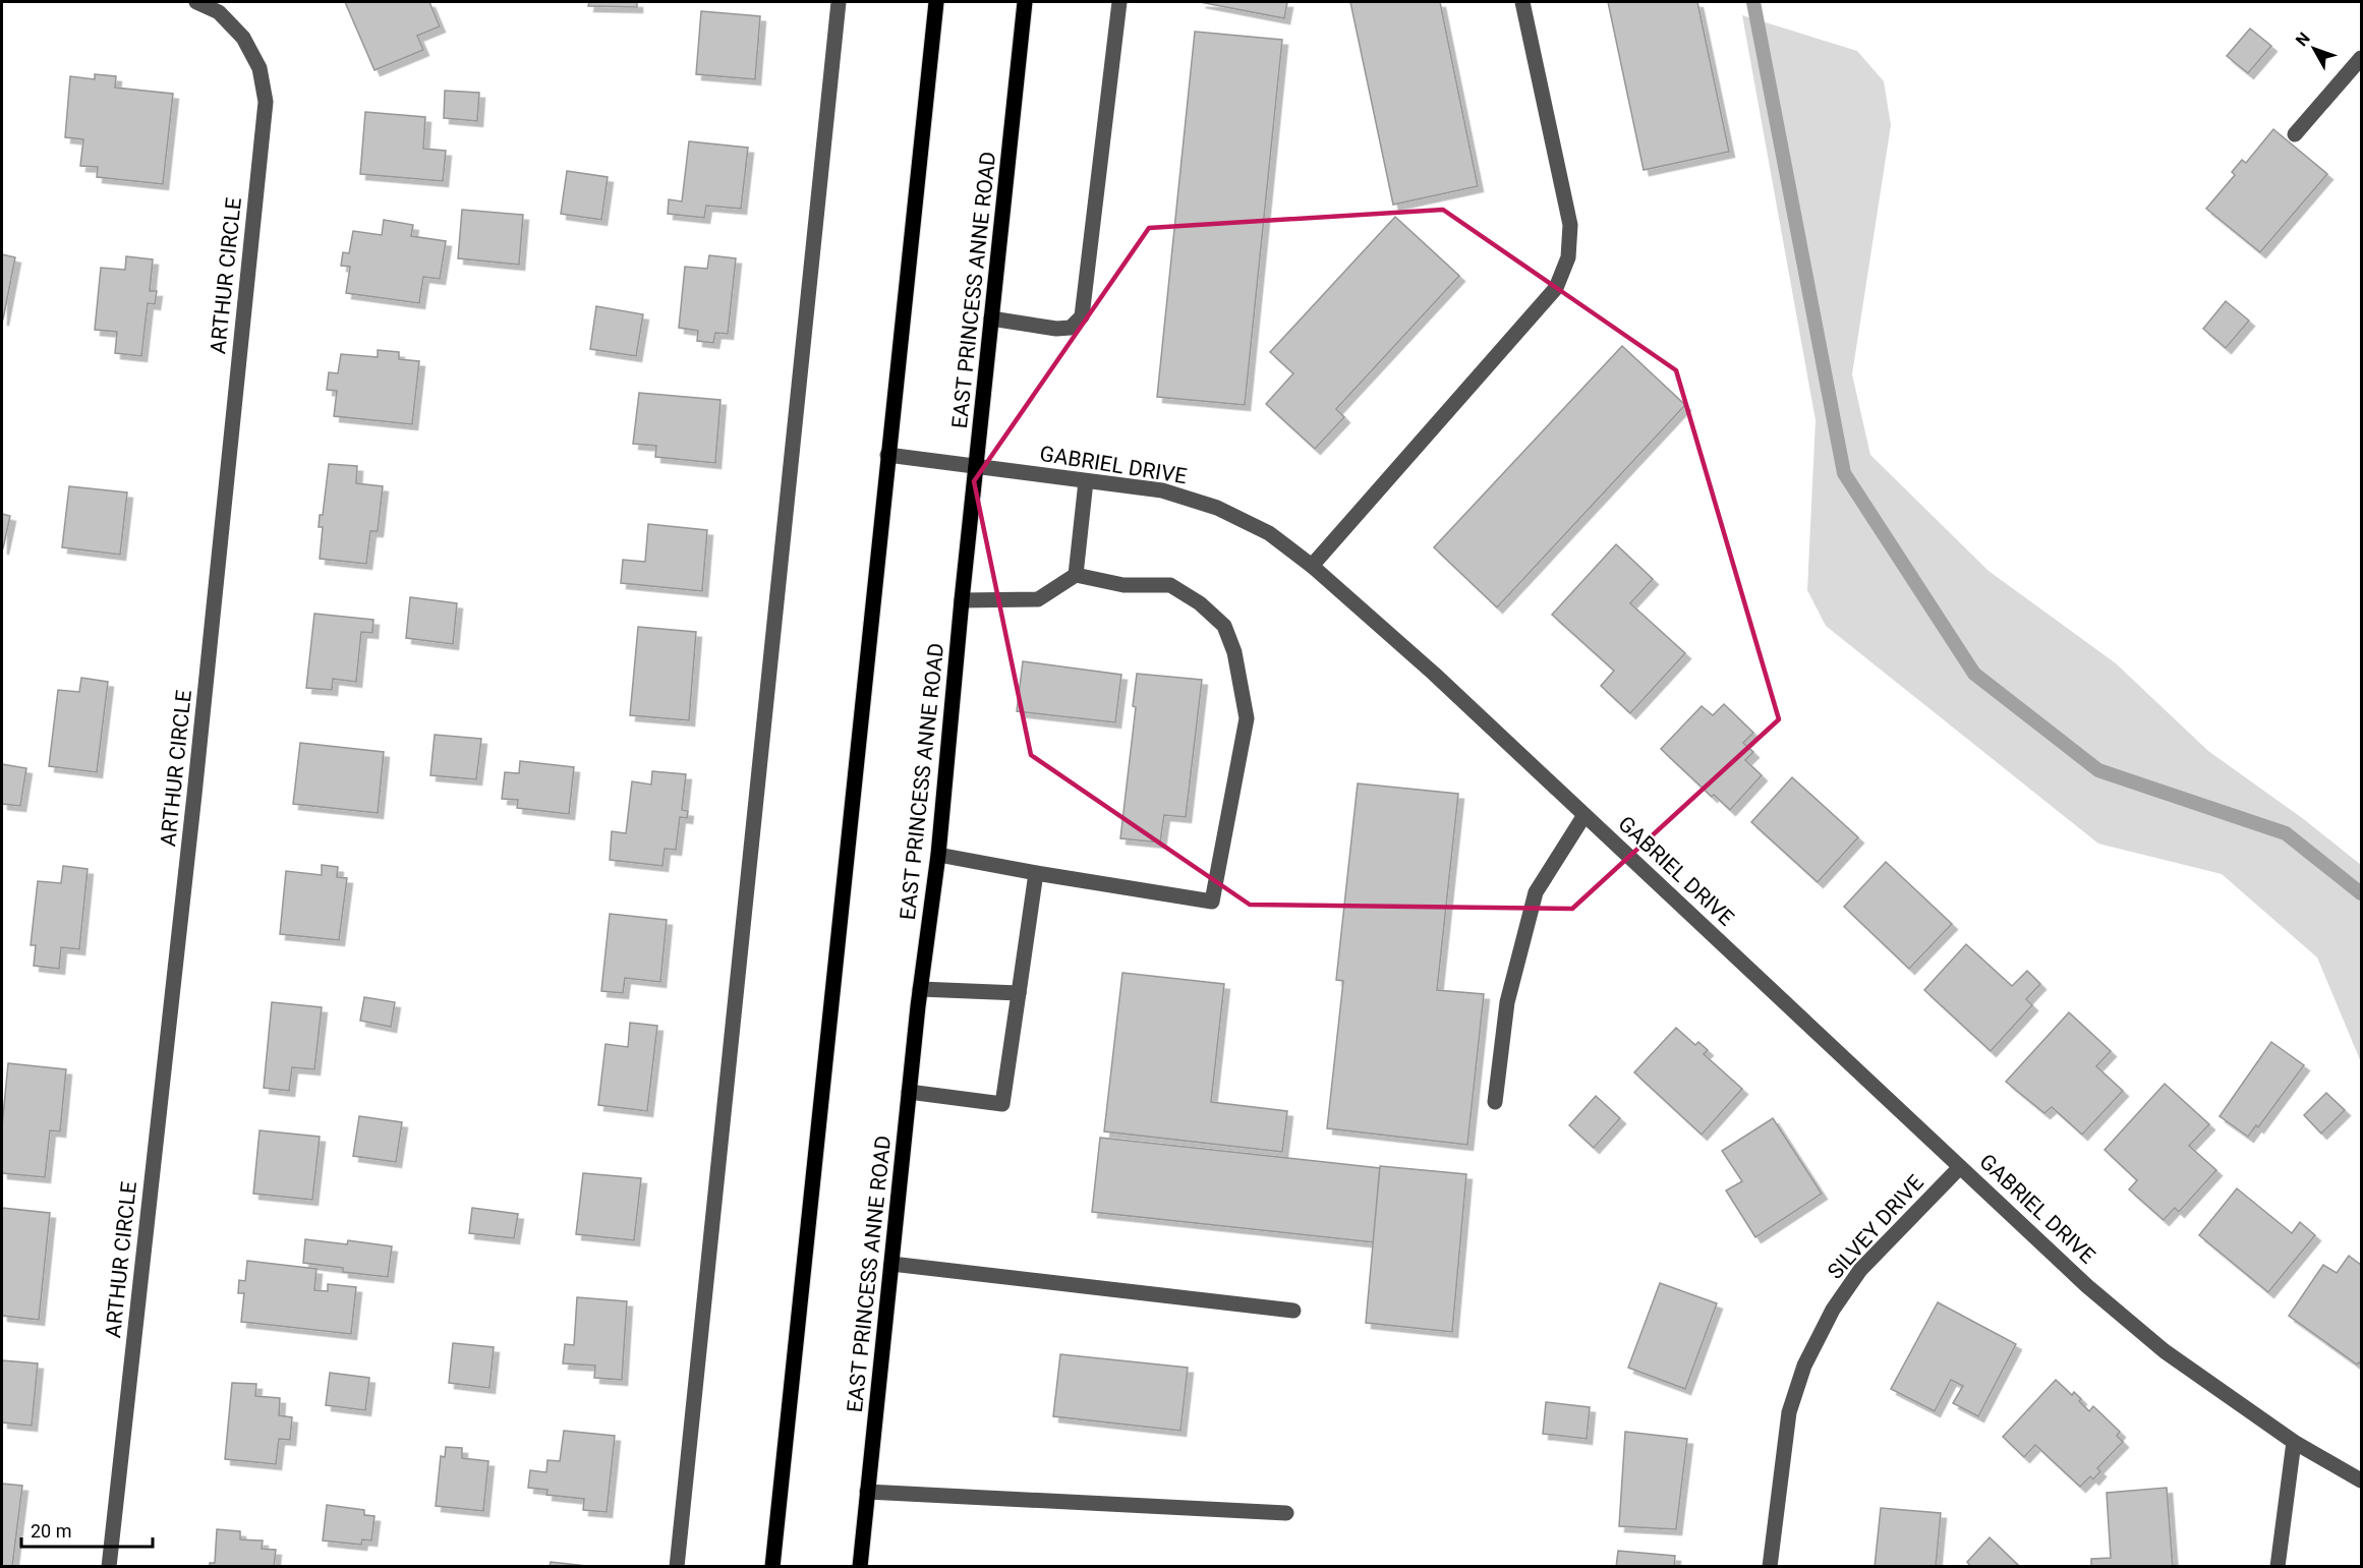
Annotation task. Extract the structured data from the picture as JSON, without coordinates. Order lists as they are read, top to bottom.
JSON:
{
  "streets": {
    "main road": ["EAST PRINCESS ANNE ROAD"],
    "street": ["ARTHUR CIRCLE", "GABRIEL DRIVE", "SILVEY DRIVE"]
  },
  "crossings": [
    ["EAST PRINCESS ANNE ROAD", "GABRIEL DRIVE"],
    ["GABRIEL DRIVE", "SILVEY DRIVE"]
  ],
  "scale_bar": "20 m",
  "north": "top left"
}
